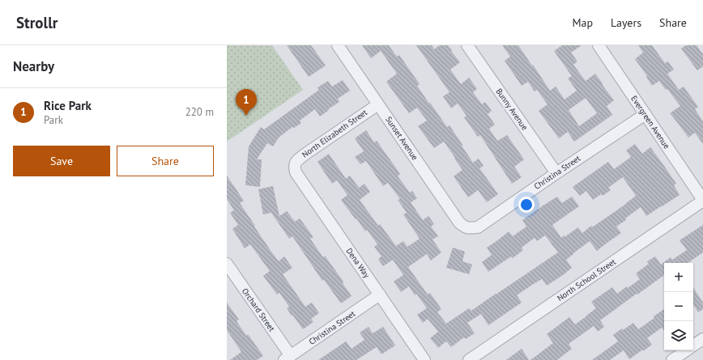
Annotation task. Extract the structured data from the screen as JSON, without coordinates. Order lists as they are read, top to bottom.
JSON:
{
  "streets": {
    "street": [
      "Bunny Avenue",
      "Evergreen Avenue",
      "North Elizabeth Street",
      "Sunset Avenue",
      "Christina Street",
      "Dena Way",
      "North School Street",
      "Orchard Street"
    ]
  },
  "crossings": [
    ["Bunny Avenue", "Christina Street"],
    ["Evergreen Avenue", "Christina Street"],
    ["Evergreen Avenue", "North School Street"],
    ["North Elizabeth Street", "Sunset Avenue"],
    ["North Elizabeth Street", "Dena Way"],
    ["Sunset Avenue", "Christina Street"],
    ["Christina Street", "Dena Way"],
    ["Christina Street", "Orchard Street"]
  ],
  "page": {
    "header": "Strollr",
    "nav": ["Map", "Layers", "Share"],
    "heading": "Nearby",
    "list": [
      {
        "mark": "1",
        "name": "Rice Park",
        "note": "Park",
        "value": "220 m"
      }
    ],
    "pins": "1",
    "buttons": ["Save", "Share"],
    "map_buttons": ["+", "−"]
  }
}
